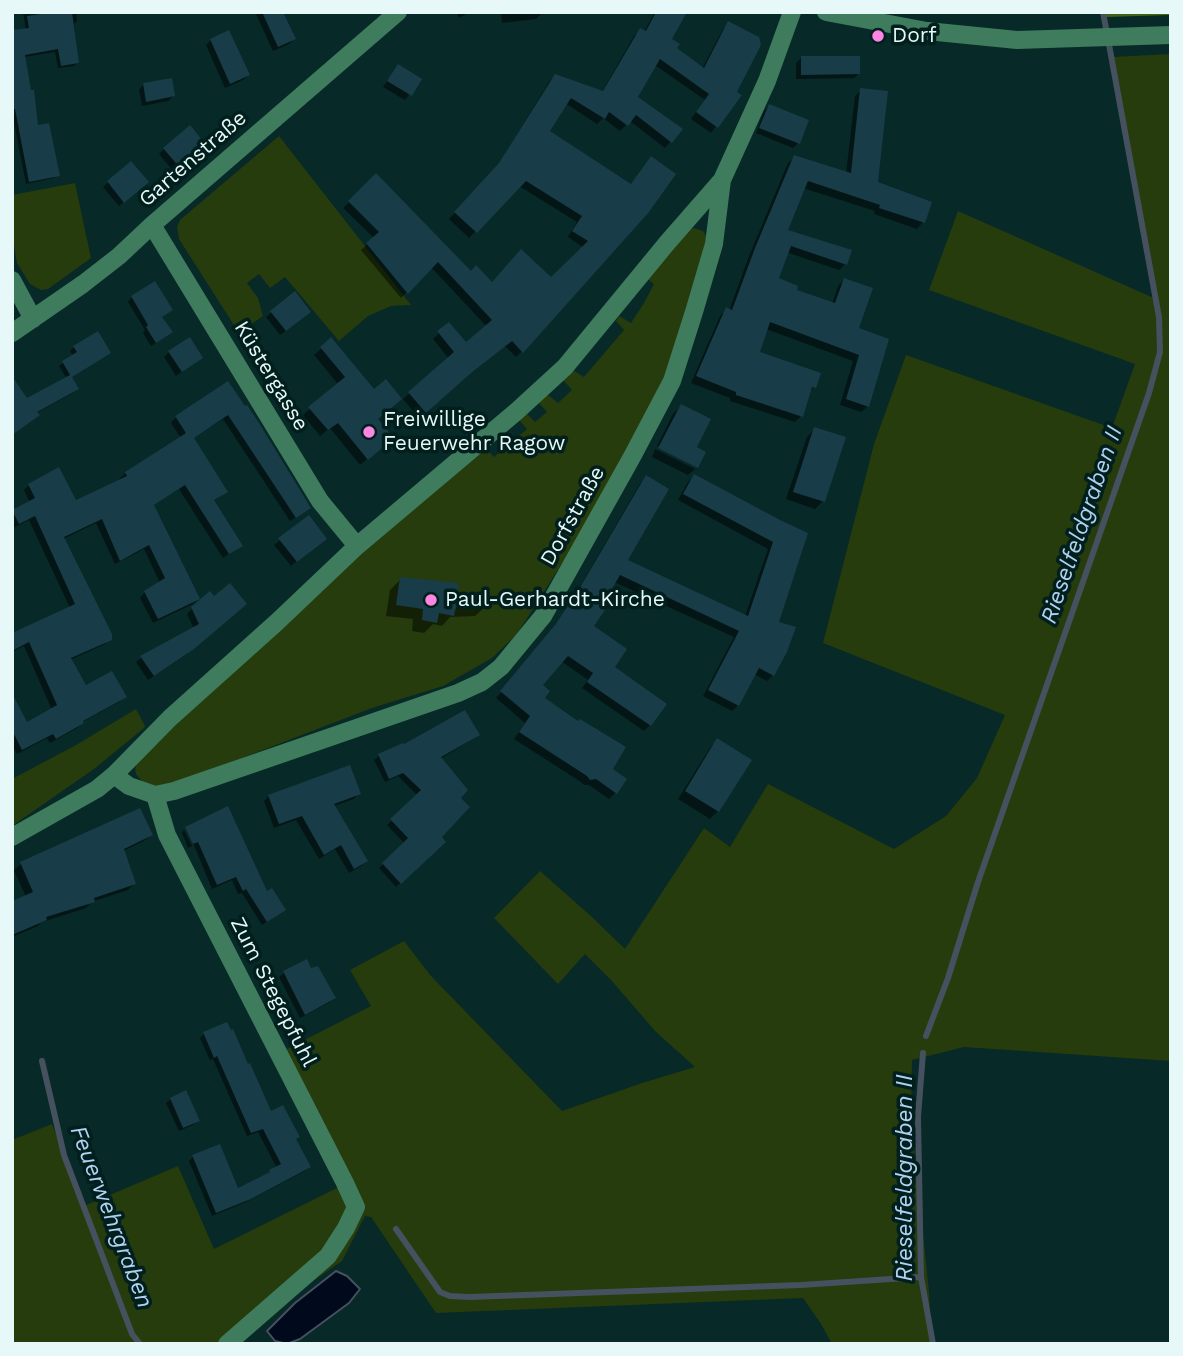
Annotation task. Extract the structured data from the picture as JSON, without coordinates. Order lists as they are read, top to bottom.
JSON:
{
  "streets": {
    "street": [
      "Gartenstraße",
      "Küstergasse",
      "Dorfstraße",
      "Zum Stegepfuhl"
    ]
  },
  "crossings": [
    ["Gartenstraße", "Küstergasse"],
    ["Küstergasse", "Dorfstraße"],
    ["Dorfstraße", "Zum Stegepfuhl"]
  ],
  "water": ["Rieselfeldgraben II", "Feuerwehrgraben"],
  "places": ["Dorf", "Freiwillige Feuerwehr Ragow", "Paul-Gerhardt-Kirche"]
}
